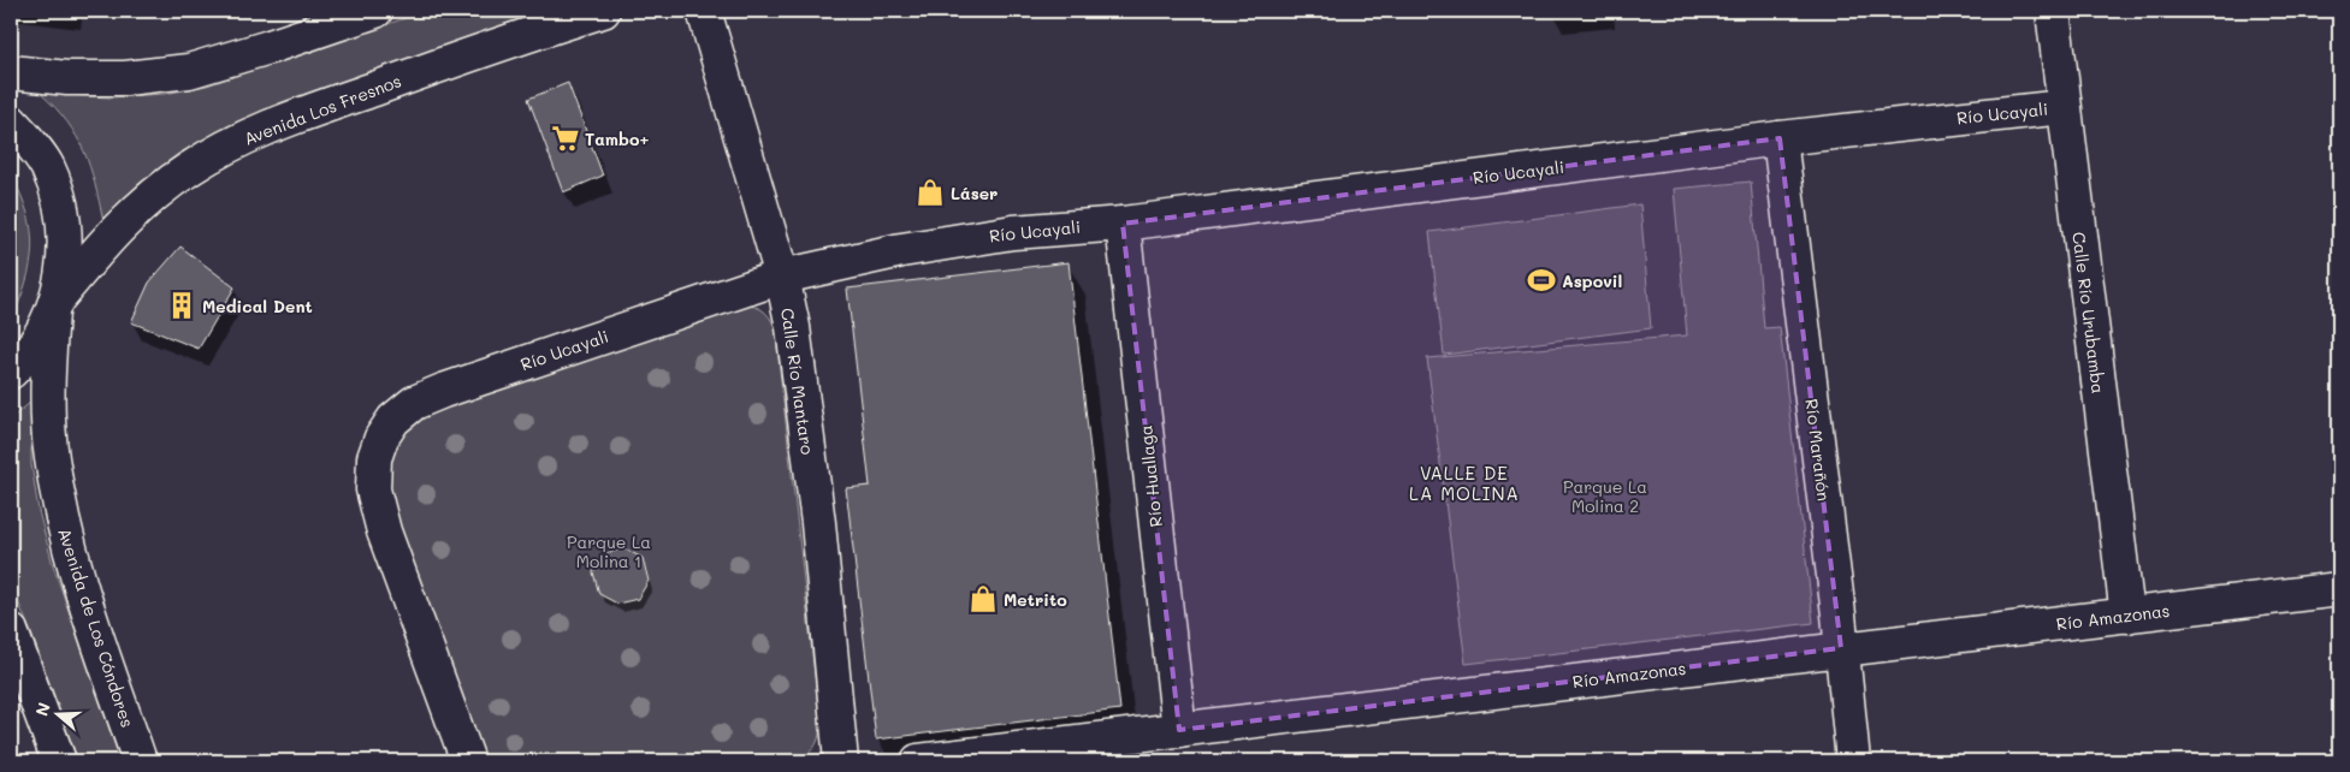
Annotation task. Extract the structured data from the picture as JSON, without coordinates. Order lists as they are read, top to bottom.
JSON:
{
  "streets": {
    "street": [
      "Avenida Los Fresnos",
      "Río Ucayali",
      "Calle Río Urubamba",
      "Calle Río Mantaro",
      "Río Marañón",
      "Río Huallaga",
      "Río Amazonas",
      "Avenida de Los Cóndores"
    ]
  },
  "crossings": [
    ["Avenida Los Fresnos", "Avenida de Los Cóndores"],
    ["Río Ucayali", "Calle Río Urubamba"],
    ["Río Ucayali", "Calle Río Mantaro"],
    ["Río Ucayali", "Río Marañón"],
    ["Río Ucayali", "Río Huallaga"],
    ["Calle Río Urubamba", "Río Amazonas"],
    ["Río Marañón", "Río Amazonas"],
    ["Río Huallaga", "Río Amazonas"]
  ],
  "districts": ["VALLE DE LA MOLINA"],
  "parks": ["Parque La Molina 2", "Parque La Molina 1"],
  "places": {
    "supermarket": ["Tambo+"],
    "shop": ["Láser", "Metrito"],
    "sports": ["Aspovil"],
    "building": ["Medical Dent"]
  },
  "north": "left"
}
